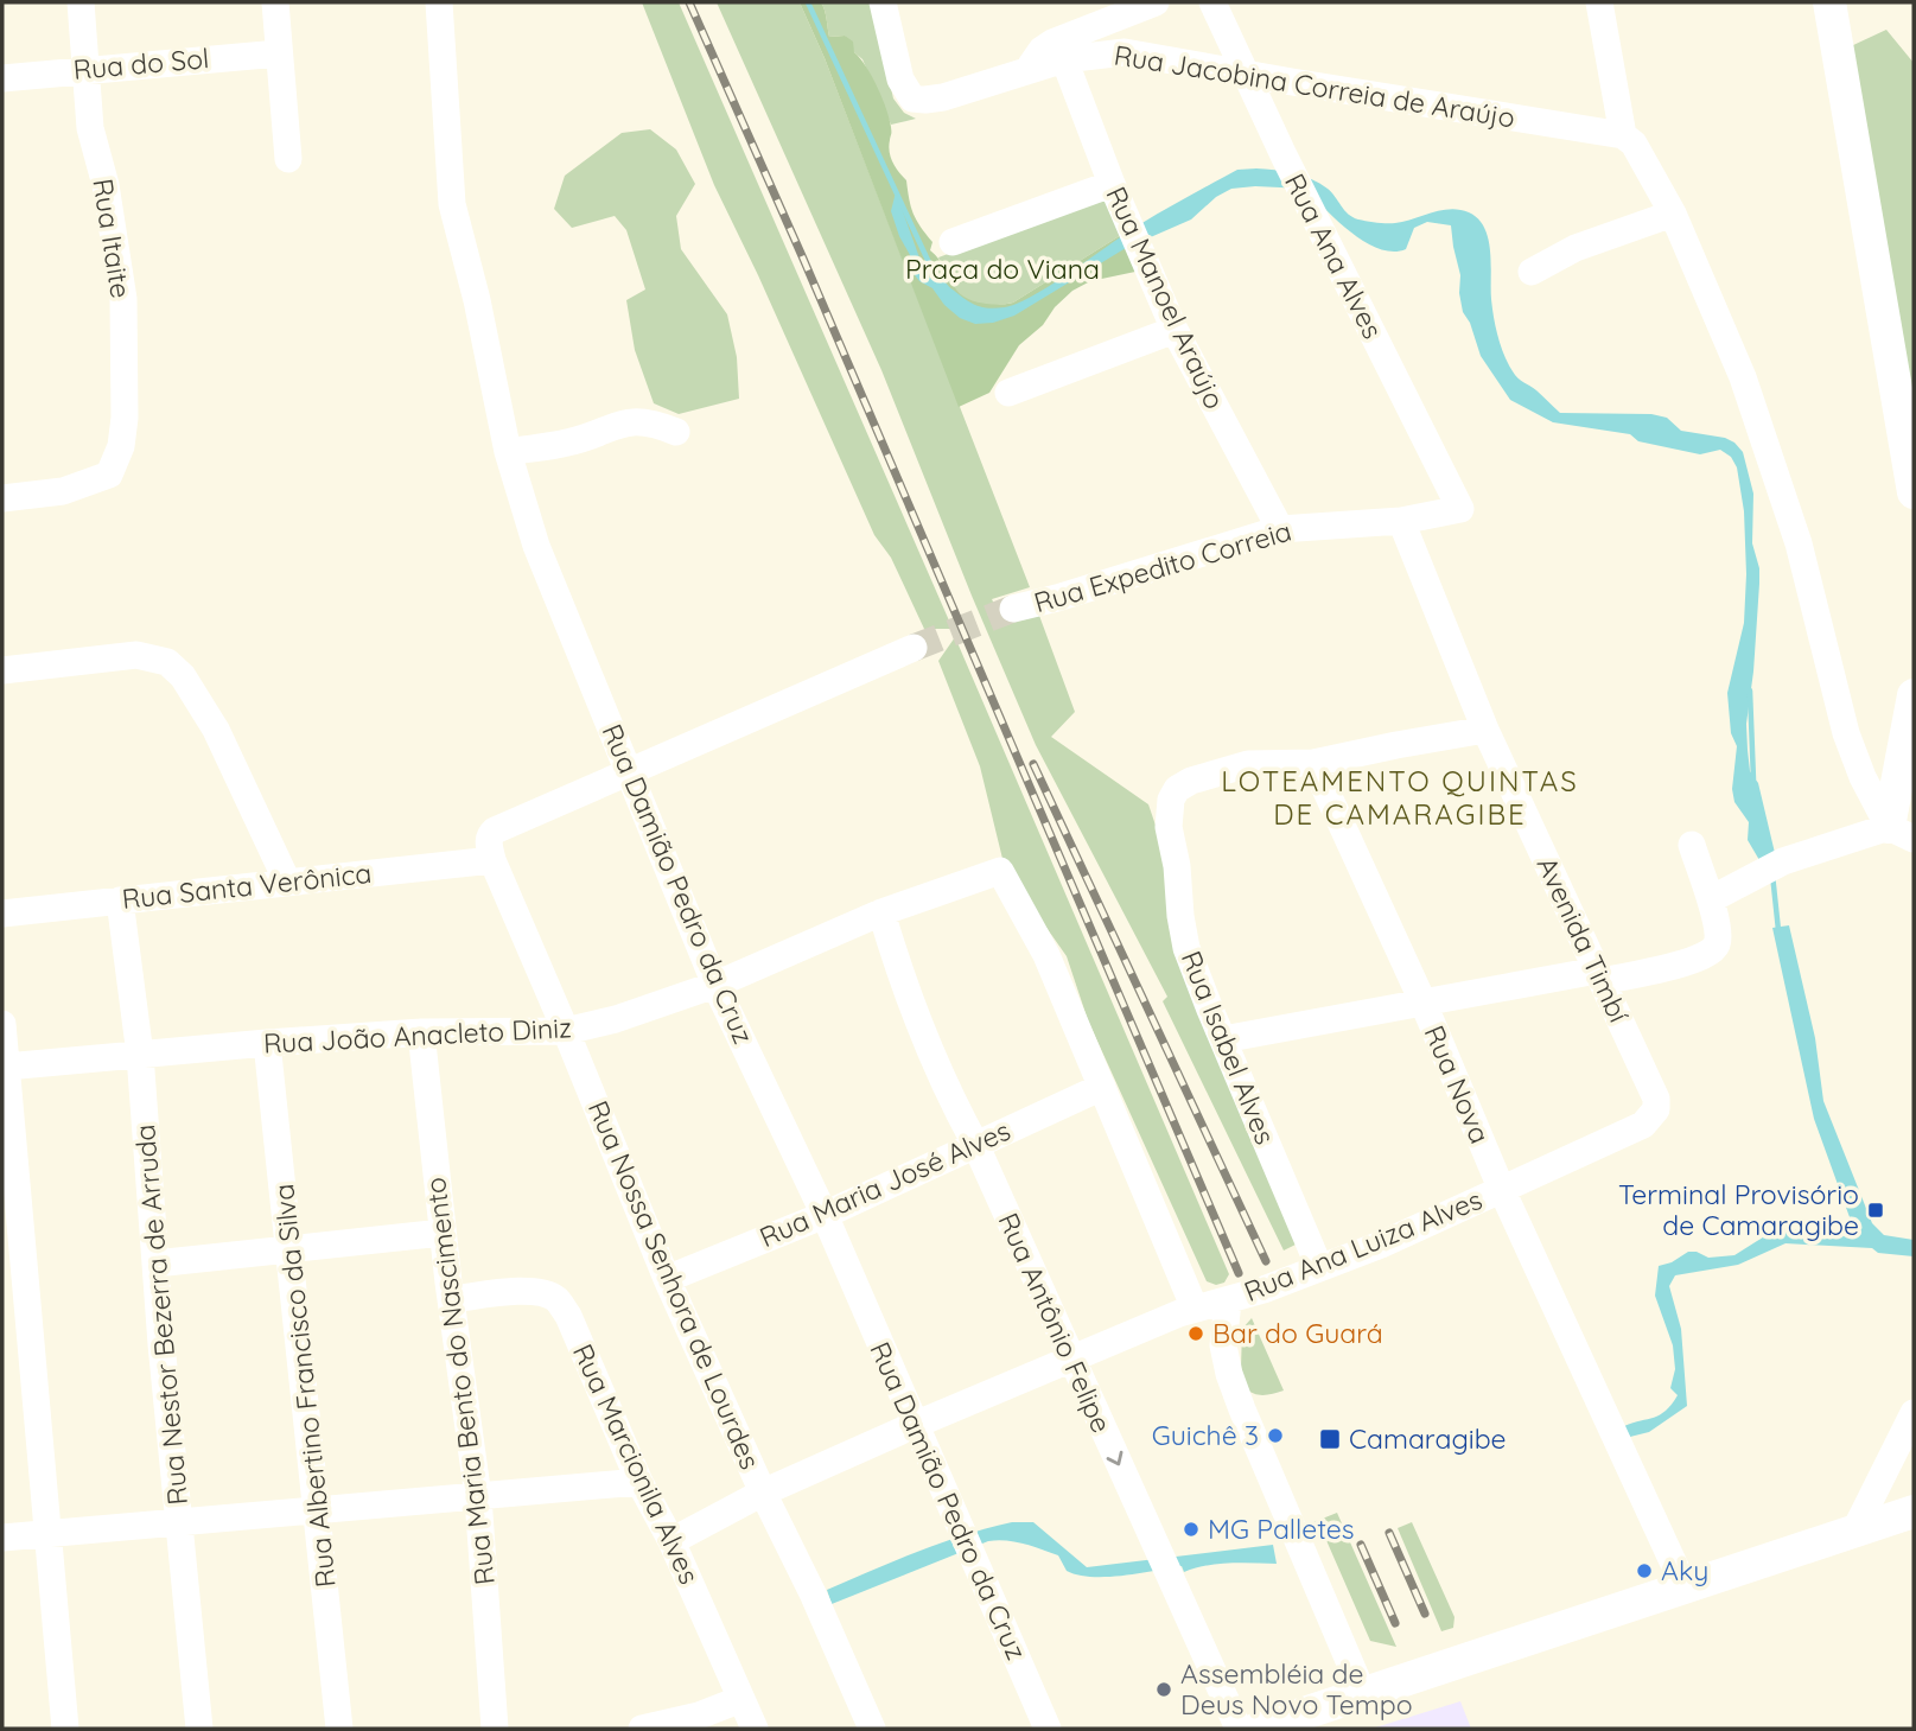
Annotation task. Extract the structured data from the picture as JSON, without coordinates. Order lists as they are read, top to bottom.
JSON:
{
  "streets": {
    "street": [
      "Rua do Sol",
      "Rua Jacobina Correia de Araújo",
      "Rua Itaite",
      "Rua Ana Alves",
      "Rua Manoel Araújo",
      "Rua Expedito Correia",
      "Rua Damião Pedro da Cruz",
      "Rua Santa Verônica",
      "Avenida Timbí",
      "Rua João Anacleto Diniz",
      "Rua Isabel Alves",
      "Rua Nova",
      "Rua Maria José Alves",
      "Rua Ana Luiza Alves",
      "Rua Nossa Senhora de Lourdes",
      "Rua Nestor Bezerra de Arruda",
      "Rua Antônio Felipe",
      "Rua Maria Bento do Nascimento",
      "Rua Albertino Francisco da Silva",
      "Rua Marcionila Alves"
    ]
  },
  "crossings": [
    ["Rua do Sol", "Rua Itaite"],
    ["Rua Jacobina Correia de Araújo", "Rua Ana Alves"],
    ["Rua Jacobina Correia de Araújo", "Rua Manoel Araújo"],
    ["Rua Ana Alves", "Rua Expedito Correia"],
    ["Rua Manoel Araújo", "Rua Expedito Correia"],
    ["Rua Expedito Correia", "Avenida Timbí"],
    ["Rua Damião Pedro da Cruz", "Rua João Anacleto Diniz"],
    ["Rua Damião Pedro da Cruz", "Rua Maria José Alves"],
    ["Rua Damião Pedro da Cruz", "Rua Ana Luiza Alves"],
    ["Rua Santa Verônica", "Rua Nossa Senhora de Lourdes"],
    ["Rua Santa Verônica", "Rua Nestor Bezerra de Arruda"],
    ["Avenida Timbí", "Rua Isabel Alves"],
    ["Avenida Timbí", "Rua Ana Luiza Alves"],
    ["Rua João Anacleto Diniz", "Rua Maria José Alves"],
    ["Rua João Anacleto Diniz", "Rua Nossa Senhora de Lourdes"],
    ["Rua João Anacleto Diniz", "Rua Nestor Bezerra de Arruda"],
    ["Rua João Anacleto Diniz", "Rua Antônio Felipe"],
    ["Rua João Anacleto Diniz", "Rua Maria Bento do Nascimento"],
    ["Rua João Anacleto Diniz", "Rua Albertino Francisco da Silva"],
    ["Rua Isabel Alves", "Rua Nova"],
    ["Rua Isabel Alves", "Rua Ana Luiza Alves"],
    ["Rua Nova", "Rua Ana Luiza Alves"],
    ["Rua Maria José Alves", "Rua Nossa Senhora de Lourdes"],
    ["Rua Maria José Alves", "Rua Antônio Felipe"],
    ["Rua Ana Luiza Alves", "Rua Nossa Senhora de Lourdes"],
    ["Rua Ana Luiza Alves", "Rua Antônio Felipe"],
    ["Rua Ana Luiza Alves", "Rua Marcionila Alves"],
    ["Rua Maria Bento do Nascimento", "Rua Marcionila Alves"]
  ],
  "districts": ["LOTEAMENTO QUINTAS DE CAMARAGIBE"],
  "parks": ["Praça do Viana"],
  "places": {
    "transit": ["Terminal Provisório de Camaragibe", "Camaragibe"],
    "other": [
      "Bar do Guará",
      "Guichê 3",
      "MG Palletes",
      "Aky",
      "Assembléia de Deus Novo Tempo"
    ]
  }
}
